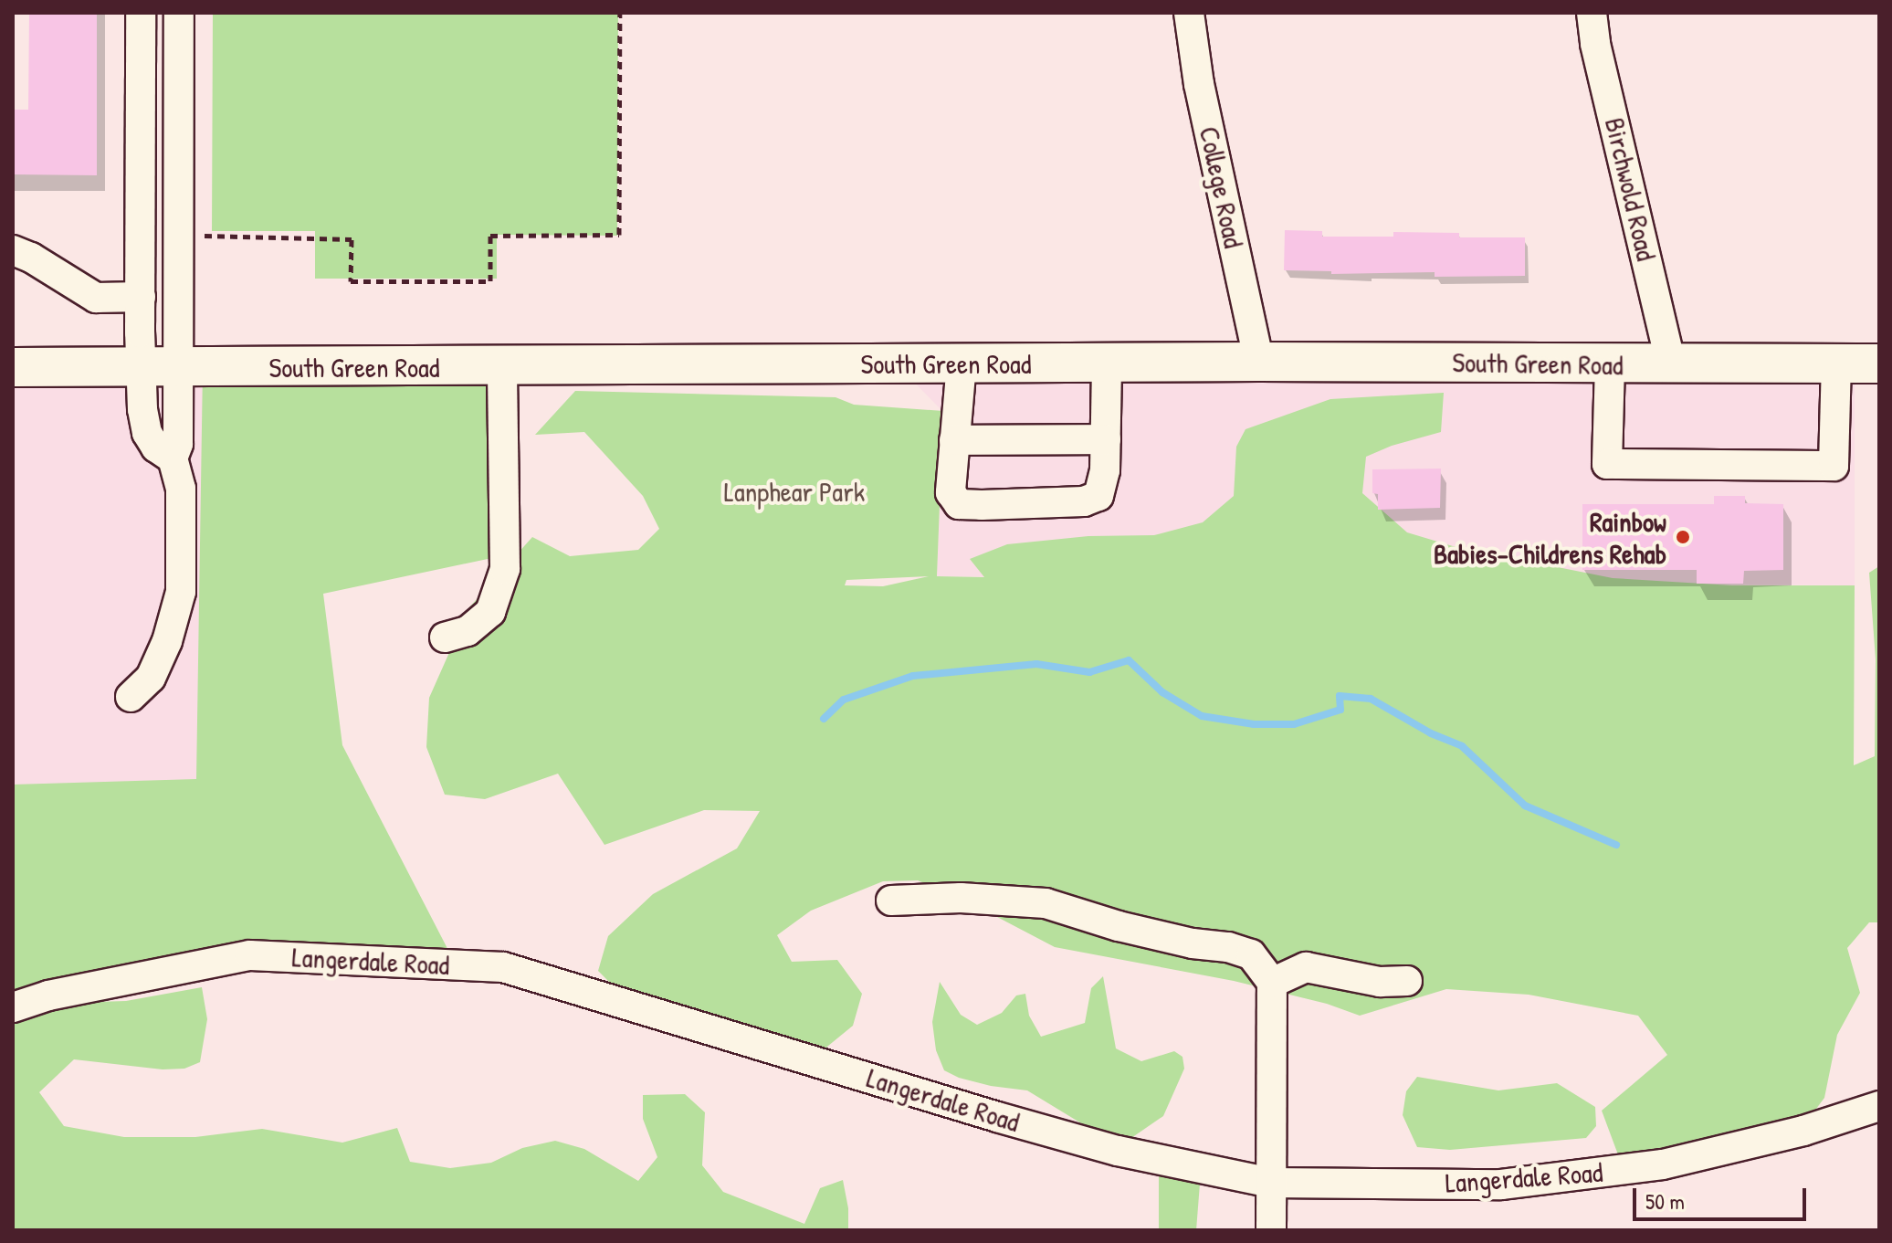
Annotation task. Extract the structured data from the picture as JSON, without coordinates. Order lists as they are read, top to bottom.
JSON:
{
  "streets": {
    "main road": ["South Green Road"],
    "street": ["College Road", "Birchwold Road", "Langerdale Road"]
  },
  "crossings": [
    ["College Road", "South Green Road"],
    ["Birchwold Road", "South Green Road"]
  ],
  "parks": ["Lanphear Park"],
  "places": ["Rainbow Babies-Childrens Rehab"],
  "scale_bar": "50 m"
}
